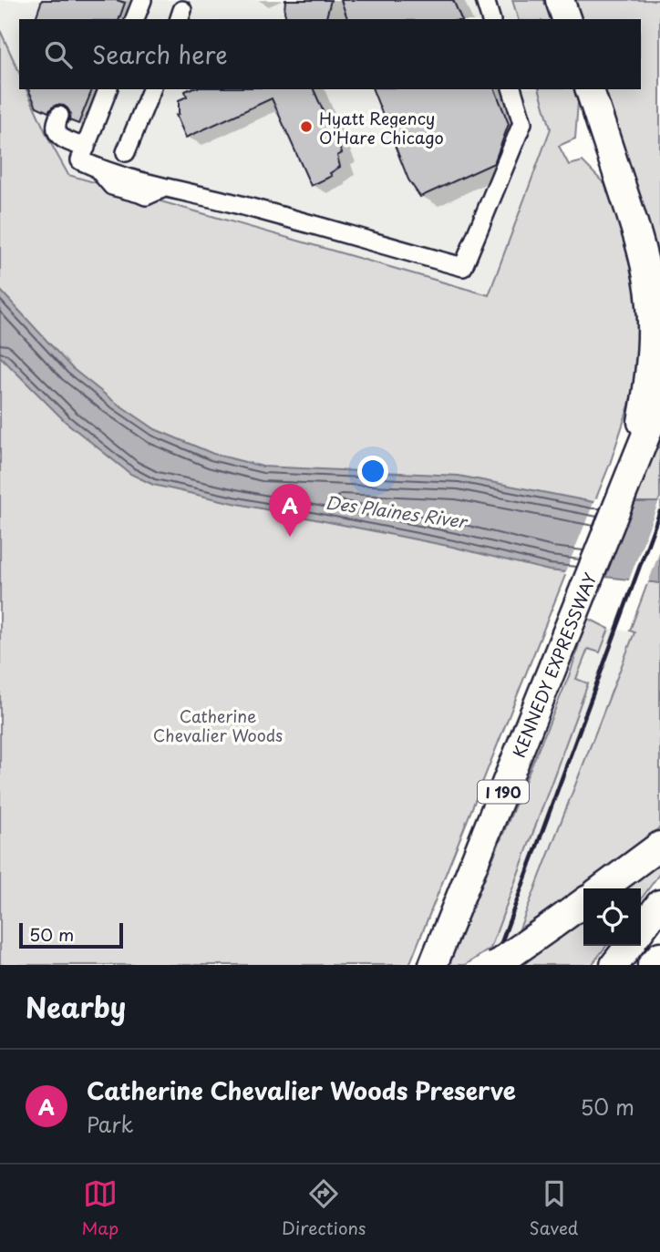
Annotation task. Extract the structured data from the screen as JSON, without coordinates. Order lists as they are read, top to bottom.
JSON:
{
  "streets": {
    "highway": ["KENNEDY EXPRESSWAY", "I 190"]
  },
  "water": ["Des Plaines River"],
  "parks": ["Catherine Chevalier Woods"],
  "places": ["Hyatt Regency O'Hare Chicago"],
  "scale_bar": "50 m",
  "page": {
    "search": "Search here",
    "pins": "A",
    "scale": "50 m",
    "heading": "Nearby",
    "list": [
      {
        "mark": "A",
        "name": "Catherine Chevalier Woods Preserve",
        "note": "Park",
        "value": "50 m"
      }
    ],
    "nav": ["Map", "Directions", "Saved"]
  }
}
